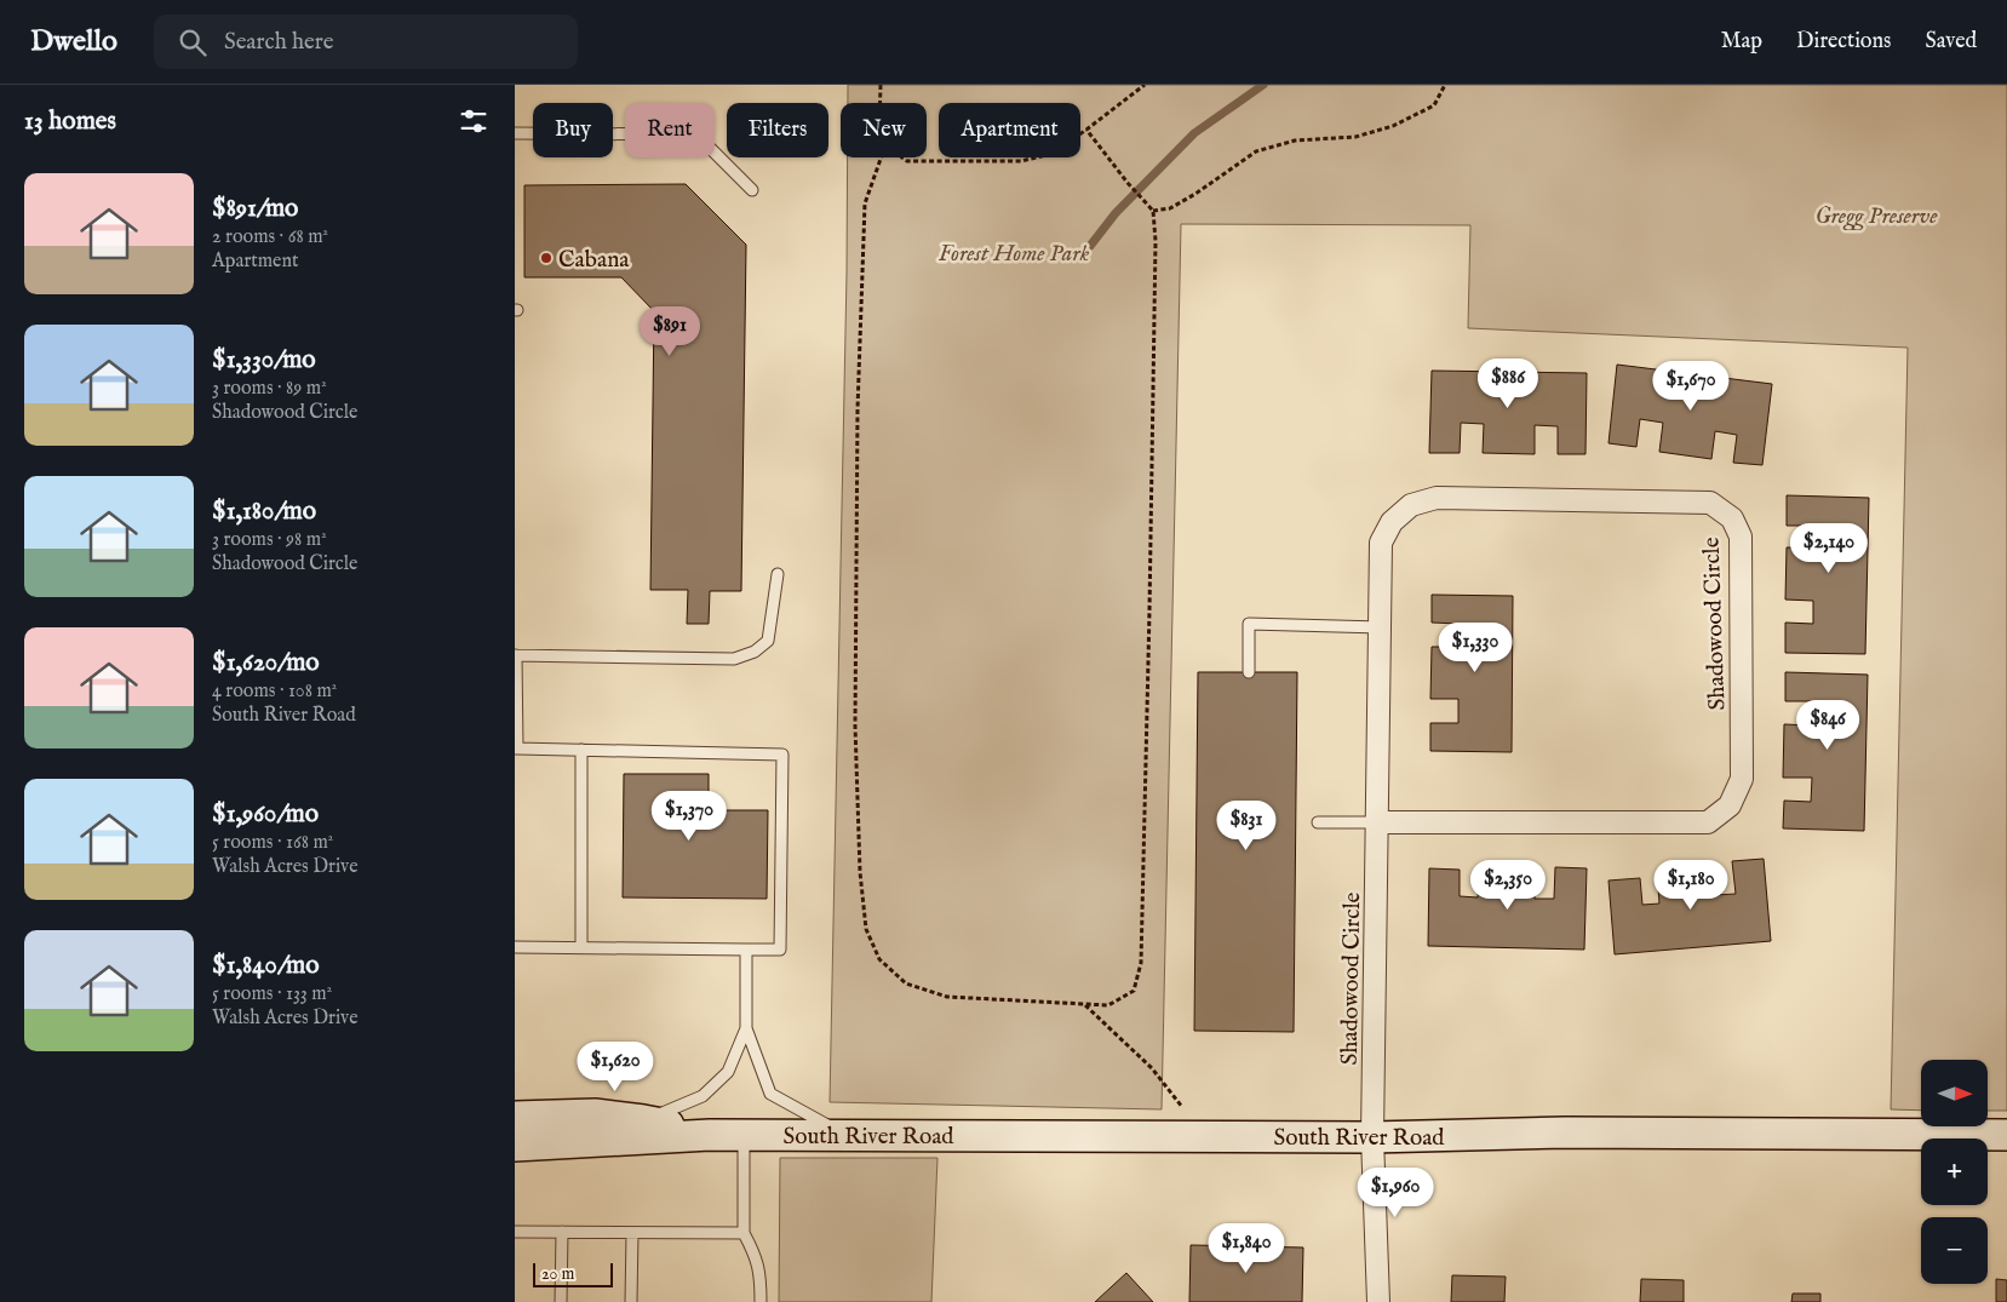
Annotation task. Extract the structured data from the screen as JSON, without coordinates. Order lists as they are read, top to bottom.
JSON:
{
  "streets": {
    "street": ["Shadowood Circle", "South River Road"]
  },
  "crossings": [
    ["Shadowood Circle", "South River Road"]
  ],
  "parks": ["Gregg Preserve", "Forest Home Park"],
  "places": ["Cabana"],
  "scale_bar": "20 m",
  "north": "right",
  "page": {
    "header": "Dwello",
    "search": "Search here",
    "nav": ["Map", "Directions", "Saved"],
    "heading": "13 homes",
    "chip": [
      "Buy",
      "Rent",
      "Filters",
      "New",
      "Apartment"
    ],
    "list": [
      {
        "name": "$891/mo",
        "note": "2 rooms · 68 m² · Apartment"
      },
      {
        "name": "$1,330/mo",
        "note": "3 rooms · 89 m² · Shadowood Circle"
      },
      {
        "name": "$1,180/mo",
        "note": "3 rooms · 98 m² · Shadowood Circle"
      },
      {
        "name": "$1,620/mo",
        "note": "4 rooms · 108 m² · South River Road"
      },
      {
        "name": "$1,960/mo",
        "note": "5 rooms · 168 m² · Walsh Acres Drive"
      },
      {
        "name": "$1,840/mo",
        "note": "5 rooms · 133 m² · Walsh Acres Drive"
      }
    ],
    "price": [
      "$891",
      "$886",
      "$1,670",
      "$2,140",
      "$1,330",
      "$846",
      "$1,370",
      "$831",
      "$2,350",
      "$1,180",
      "$1,620",
      "$1,960",
      "$1,840"
    ],
    "map_buttons": ["+", "−"],
    "scale": "20 m"
  }
}
